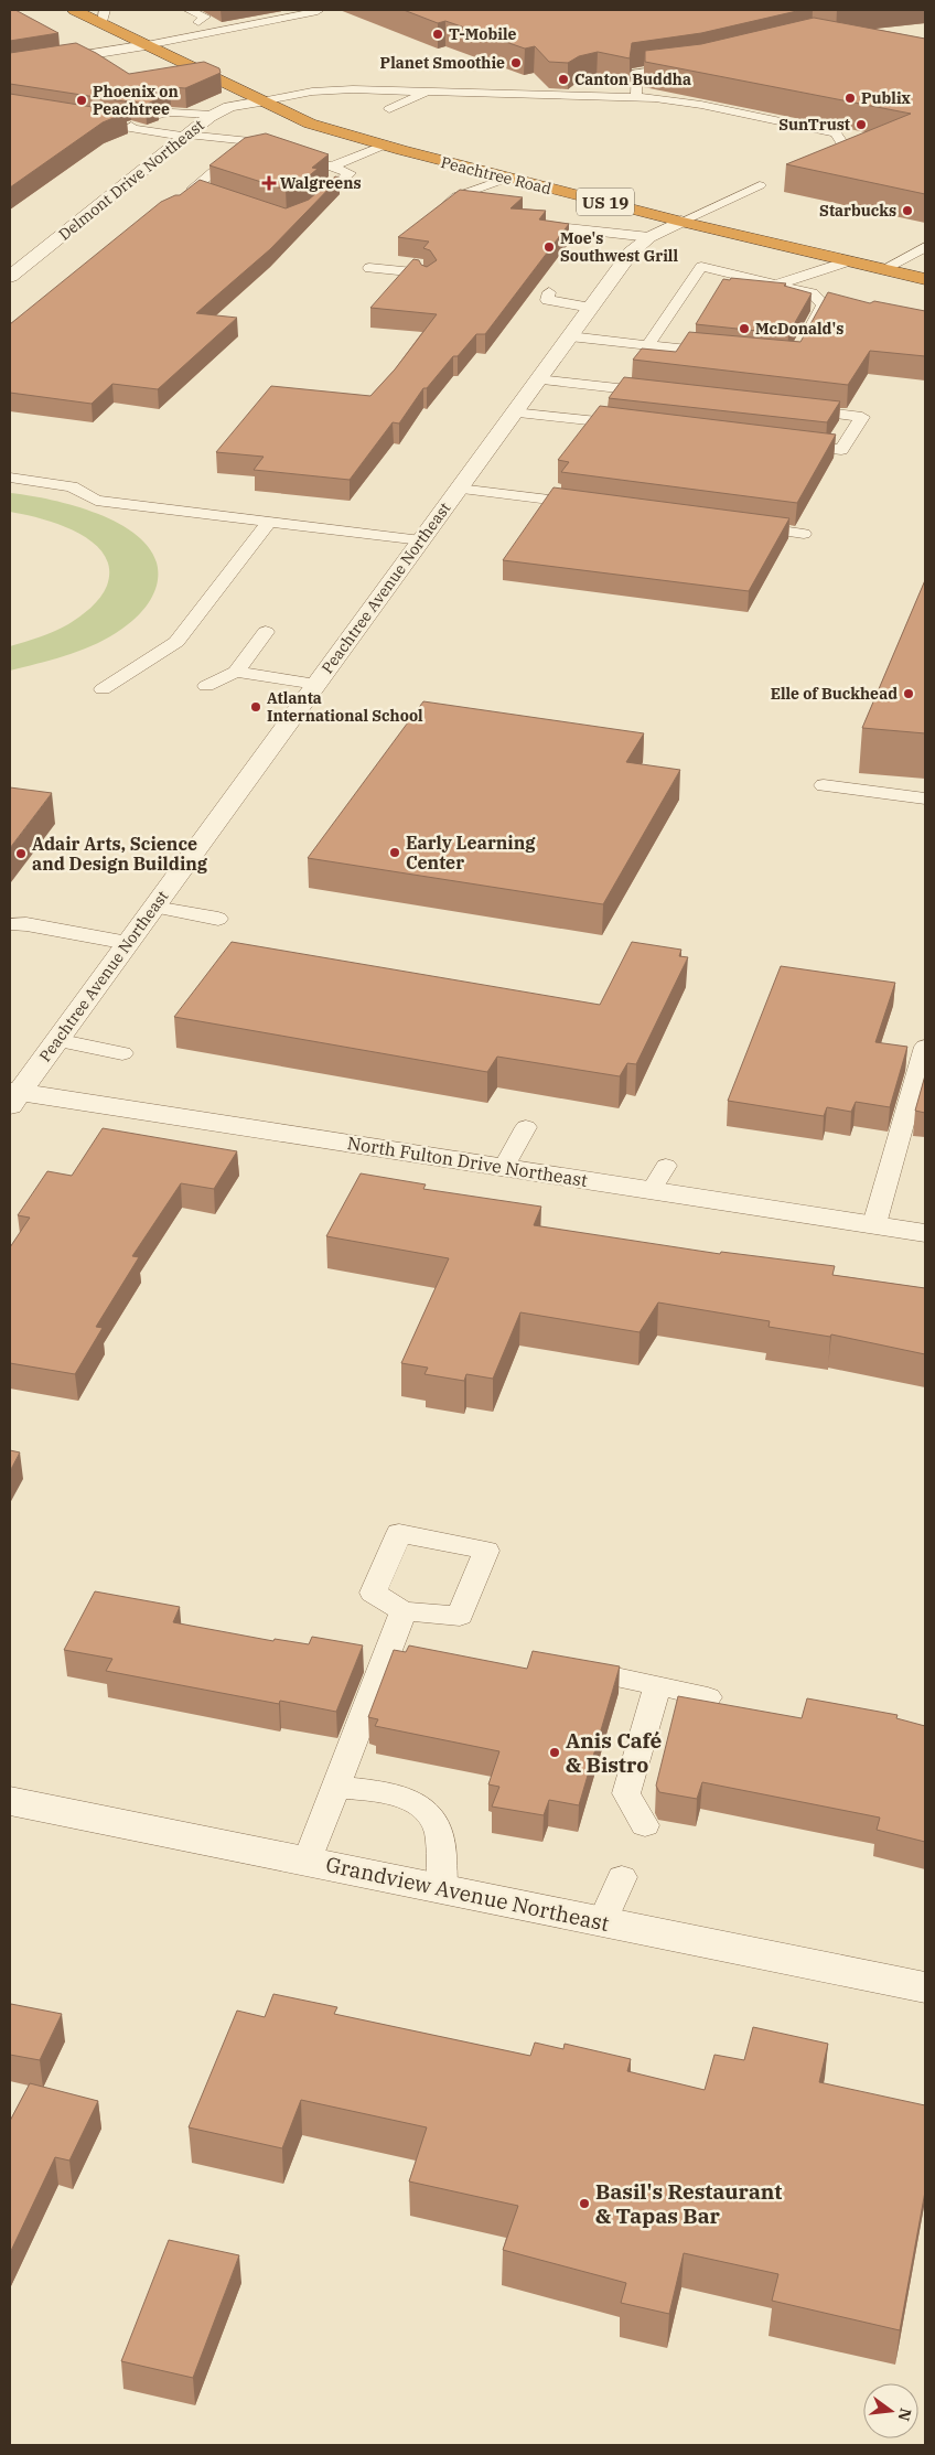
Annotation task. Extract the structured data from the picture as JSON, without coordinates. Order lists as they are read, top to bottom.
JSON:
{
  "streets": {
    "highway": ["Peachtree Road", "US 19"],
    "street": [
      "Delmont Drive Northeast",
      "Peachtree Avenue Northeast",
      "North Fulton Drive Northeast",
      "Grandview Avenue Northeast"
    ]
  },
  "crossings": [
    ["Peachtree Road", "Delmont Drive Northeast"],
    ["Peachtree Road", "US 19"],
    ["Peachtree Road", "Peachtree Avenue Northeast"],
    ["Peachtree Avenue Northeast", "North Fulton Drive Northeast"]
  ],
  "places": {
    "other": [
      "T-Mobile",
      "Planet Smoothie",
      "Canton Buddha",
      "Publix",
      "Phoenix on Peachtree",
      "SunTrust",
      "Starbucks",
      "Moe's Southwest Grill",
      "McDonald's",
      "Elle of Buckhead",
      "Atlanta International School",
      "Early Learning Center",
      "Adair Arts, Science and Design Building",
      "Anis Café & Bistro",
      "Basil's Restaurant & Tapas Bar"
    ],
    "health": ["Walgreens"]
  },
  "north": "right"
}
